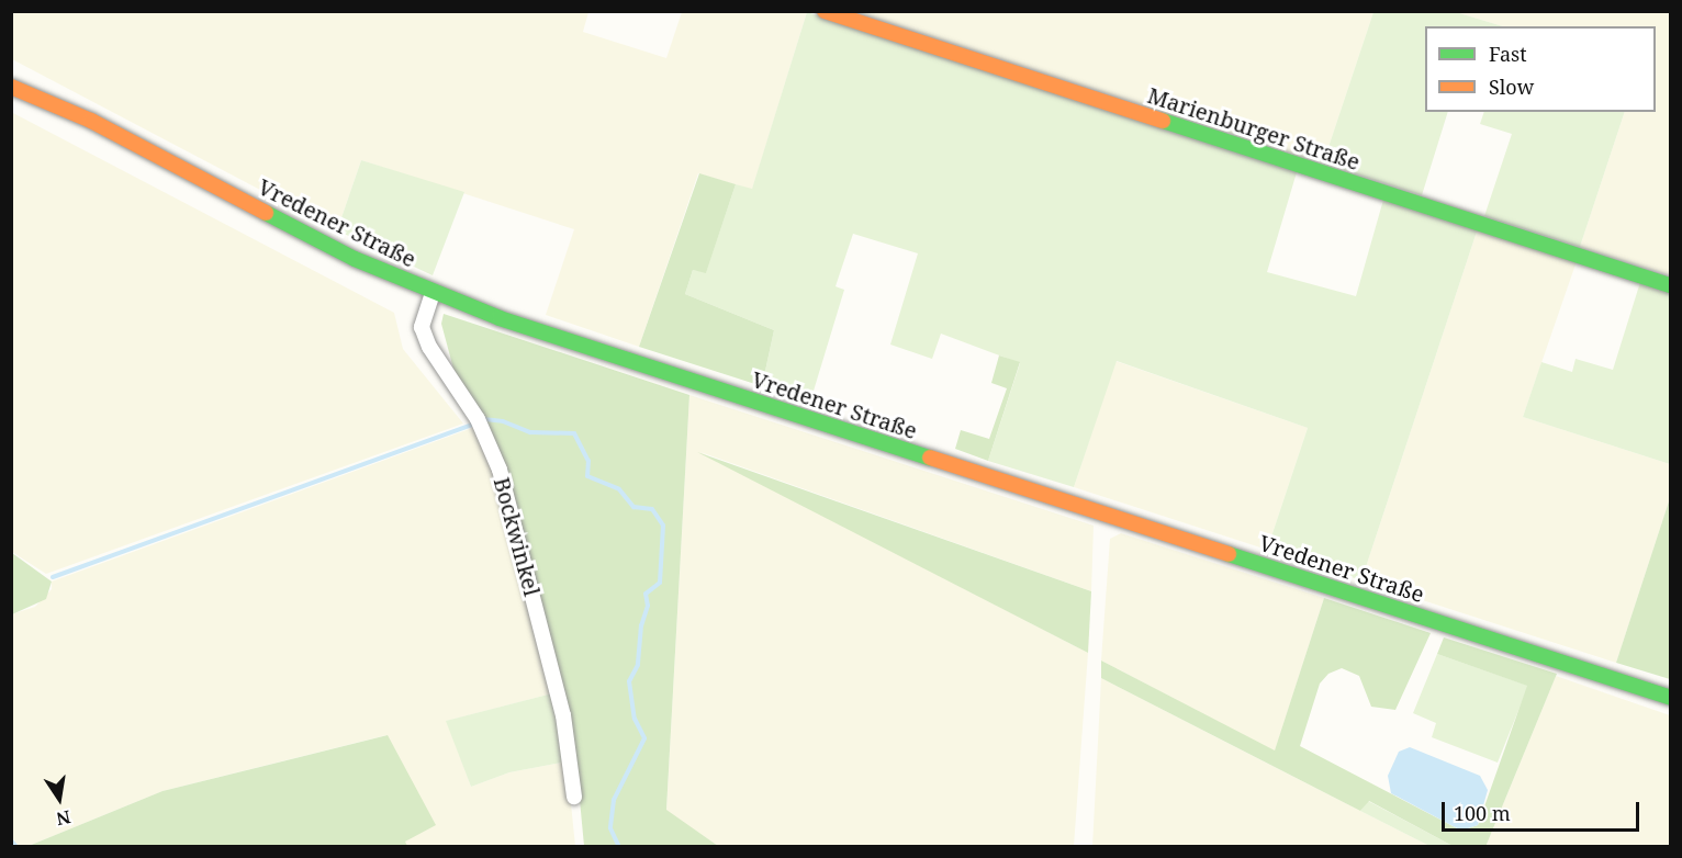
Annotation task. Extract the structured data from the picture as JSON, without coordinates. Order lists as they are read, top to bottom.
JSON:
{
  "streets": {
    "street": ["Marienburger Straße", "Vredener Straße", "Bockwinkel"]
  },
  "crossings": [
    ["Vredener Straße", "Bockwinkel"]
  ],
  "legend": ["Fast", "Slow"],
  "scale_bar": "100 m",
  "north": "bottom"
}
